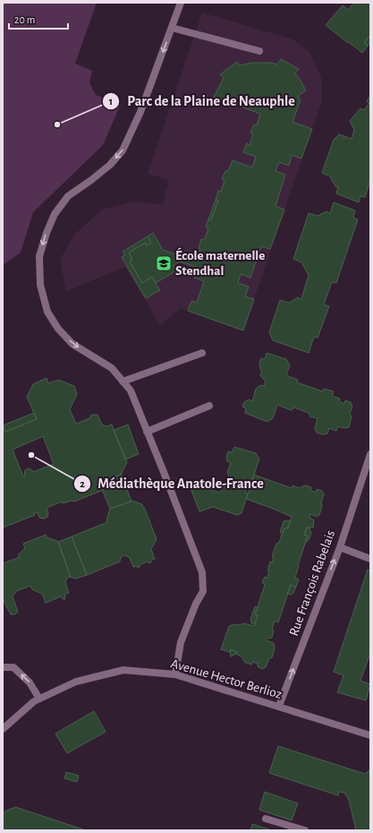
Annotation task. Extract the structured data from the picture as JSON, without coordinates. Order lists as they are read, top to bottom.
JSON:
{
  "streets": {
    "street": ["Rue François Rabelais", "Avenue Hector Berlioz"]
  },
  "crossings": [
    ["Rue François Rabelais", "Avenue Hector Berlioz"]
  ],
  "one_way": ["Rue François Rabelais"],
  "places": {
    "other": ["Parc de la Plaine de Neauphle", "Médiathèque Anatole-France"],
    "school or university": ["École maternelle Stendhal"]
  },
  "scale_bar": "20 m"
}
